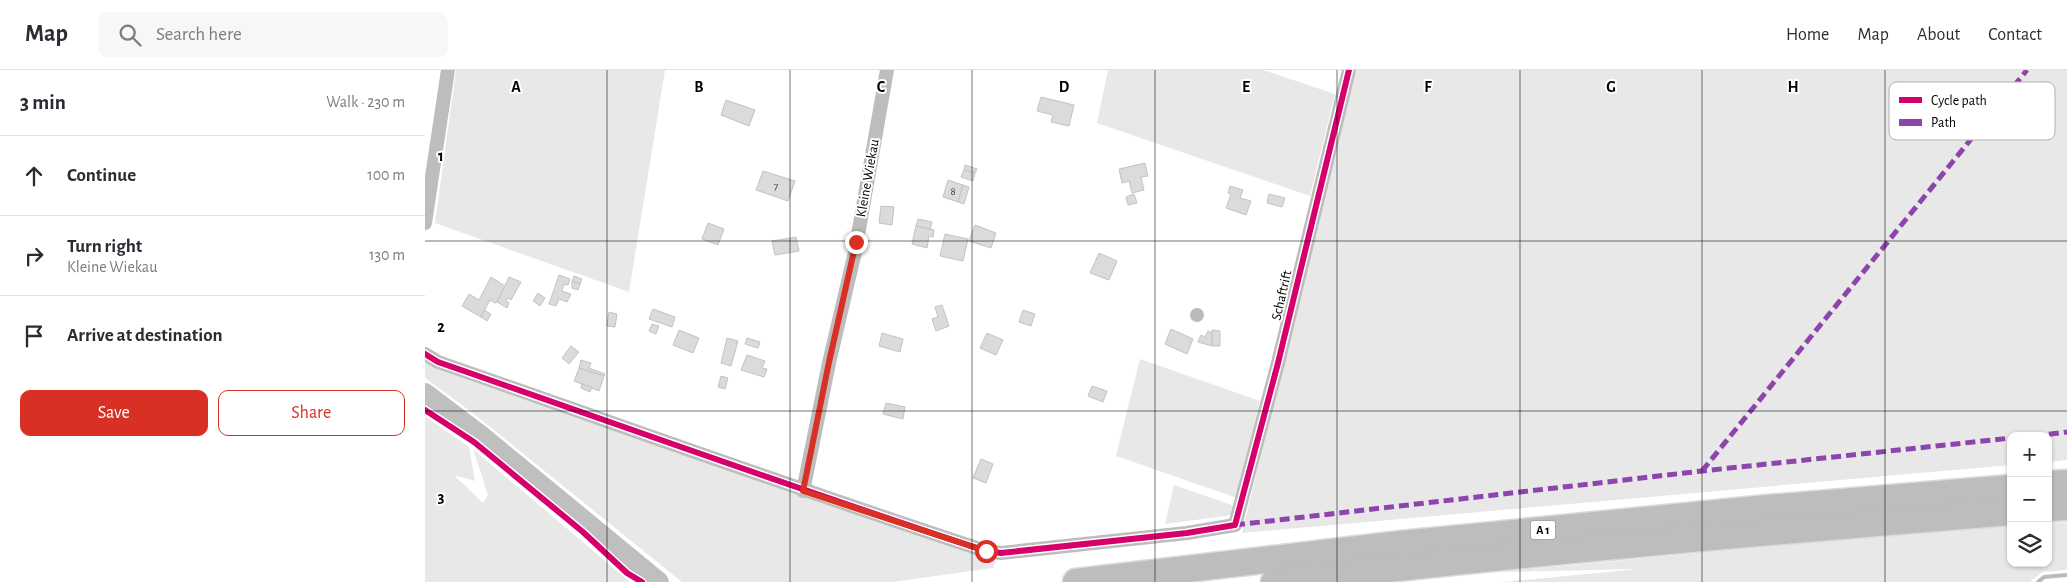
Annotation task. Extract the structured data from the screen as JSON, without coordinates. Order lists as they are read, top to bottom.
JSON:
{
  "streets": {
    "highway": ["A 1"],
    "street": ["Kleine Wiekau", "Schaftrift"]
  },
  "crossings": [
    ["Kleine Wiekau", "Schaftrift"]
  ],
  "house_numbers": ["7", "8"],
  "legend": ["Cycle path", "Path"],
  "page": {
    "header": "Map",
    "search": "Search here",
    "nav": [
      "Home",
      "Map",
      "About",
      "Contact"
    ],
    "heading": ["3 min", "Walk · 230 m"],
    "list": [
      ["Continue", "100 m"],
      ["Turn right", "Kleine Wiekau", "130 m"],
      "Arrive at destination"
    ],
    "buttons": ["Save", "Share"],
    "map_buttons": ["+", "−"]
  },
  "grid": {
    "columns": [
      "A",
      "B",
      "C",
      "D",
      "E",
      "F",
      "G",
      "H"
    ],
    "rows": ["1", "2", "3"]
  }
}
